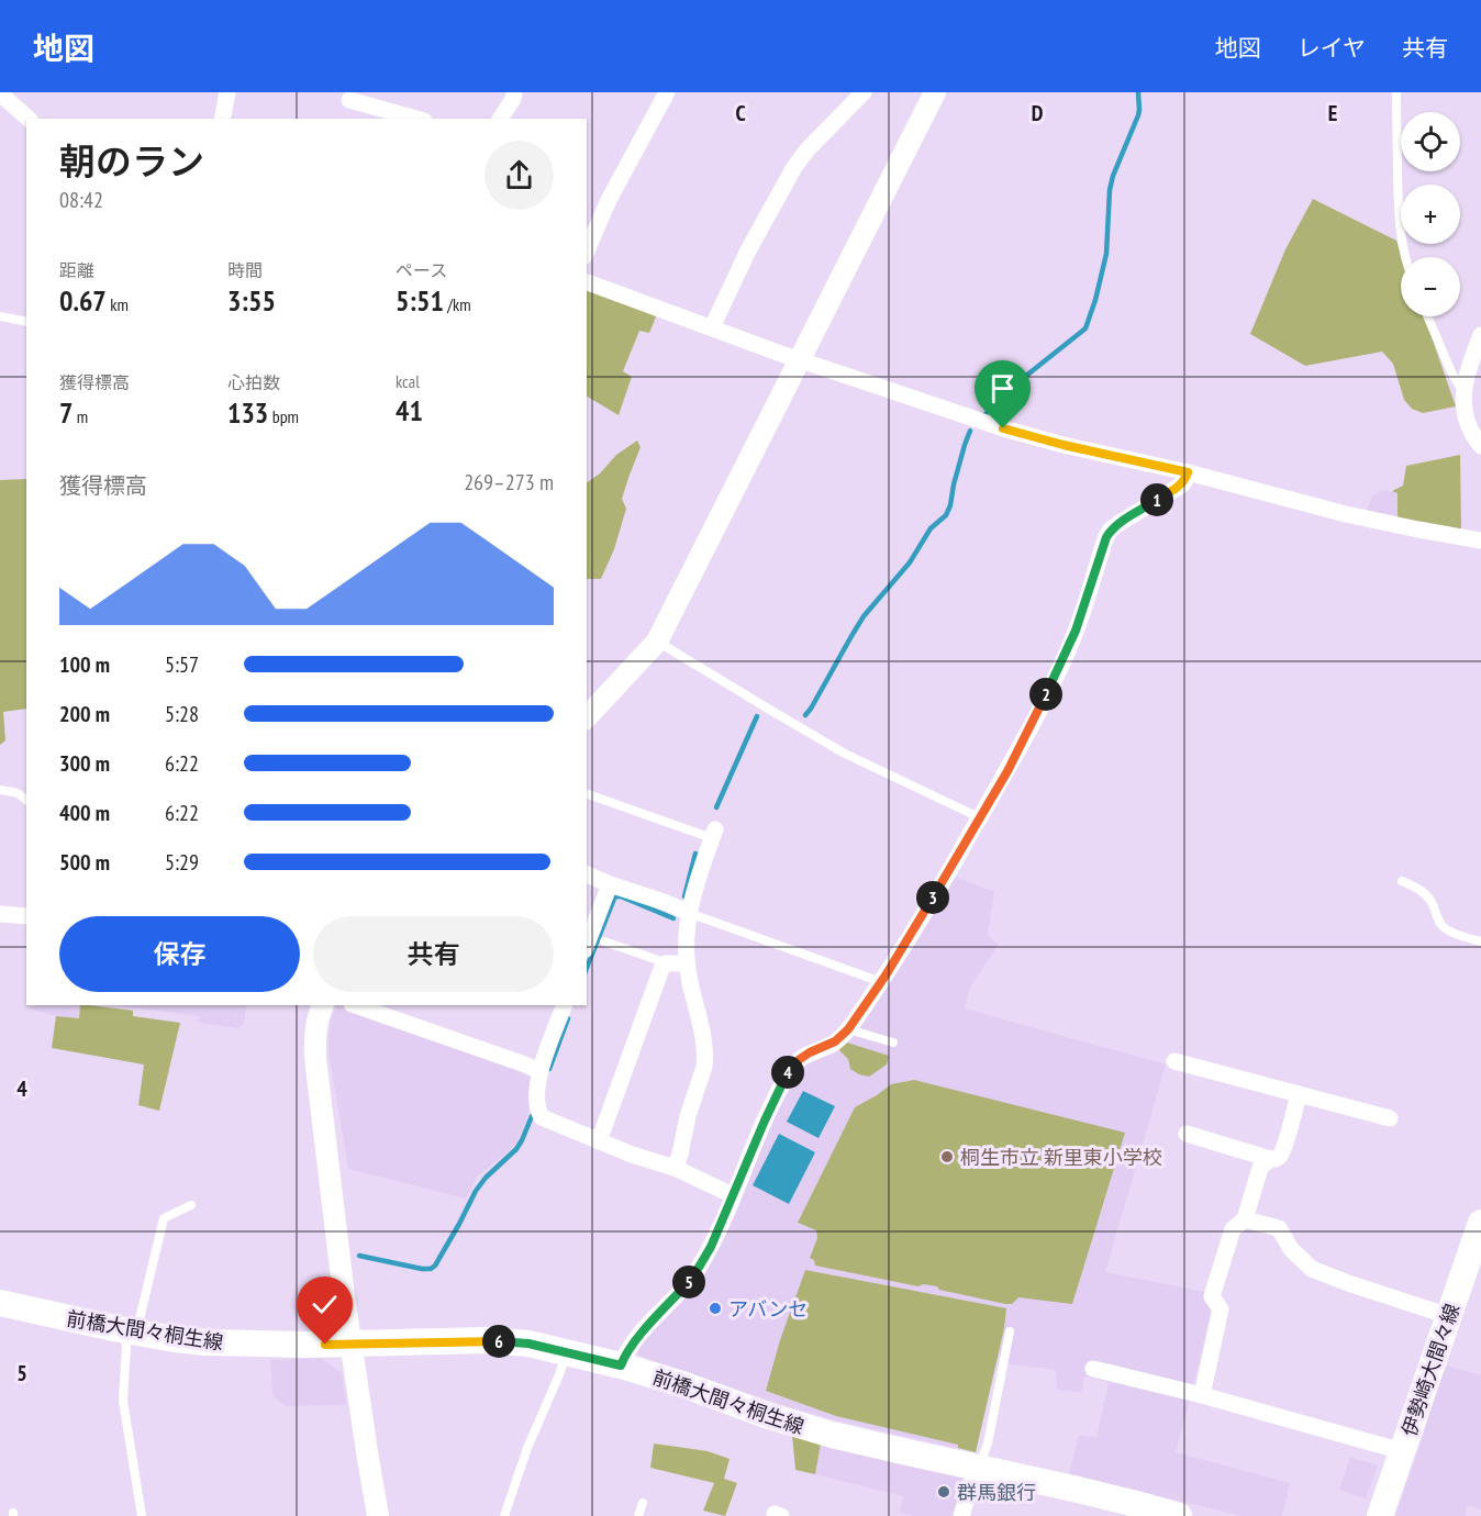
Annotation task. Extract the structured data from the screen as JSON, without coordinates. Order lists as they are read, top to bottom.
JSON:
{
  "streets": {
    "main road": ["前橋大間々桐生線", "伊勢崎大間々線"]
  },
  "places": ["桐生市立 新里東小学校", "アバンセ", "群馬銀行"],
  "page": {
    "header": "地図",
    "nav": ["地図", "レイヤ", "共有"],
    "map_buttons": ["+", "−"],
    "heading": ["朝のラン", "08:42"],
    "stats": [
      ["距離", "0.67 km"],
      ["時間", "3:55"],
      ["ペース", "5:51 /km"],
      ["獲得標高", "7 m"],
      ["心拍数", "133 bpm"],
      ["kcal", "41"]
    ],
    "chart": ["獲得標高", "269–273 m"],
    "pins": [
      "1",
      "2",
      "3",
      "4",
      "5",
      "6"
    ],
    "list": [
      {
        "name": "100 m",
        "note": "5:57"
      },
      {
        "name": "200 m",
        "note": "5:28"
      },
      {
        "name": "300 m",
        "note": "6:22"
      },
      {
        "name": "400 m",
        "note": "6:22"
      },
      {
        "name": "500 m",
        "note": "5:29"
      }
    ],
    "buttons": ["保存", "共有"]
  },
  "grid": {
    "columns": ["C", "D", "E"],
    "rows": ["4", "5"]
  }
}
